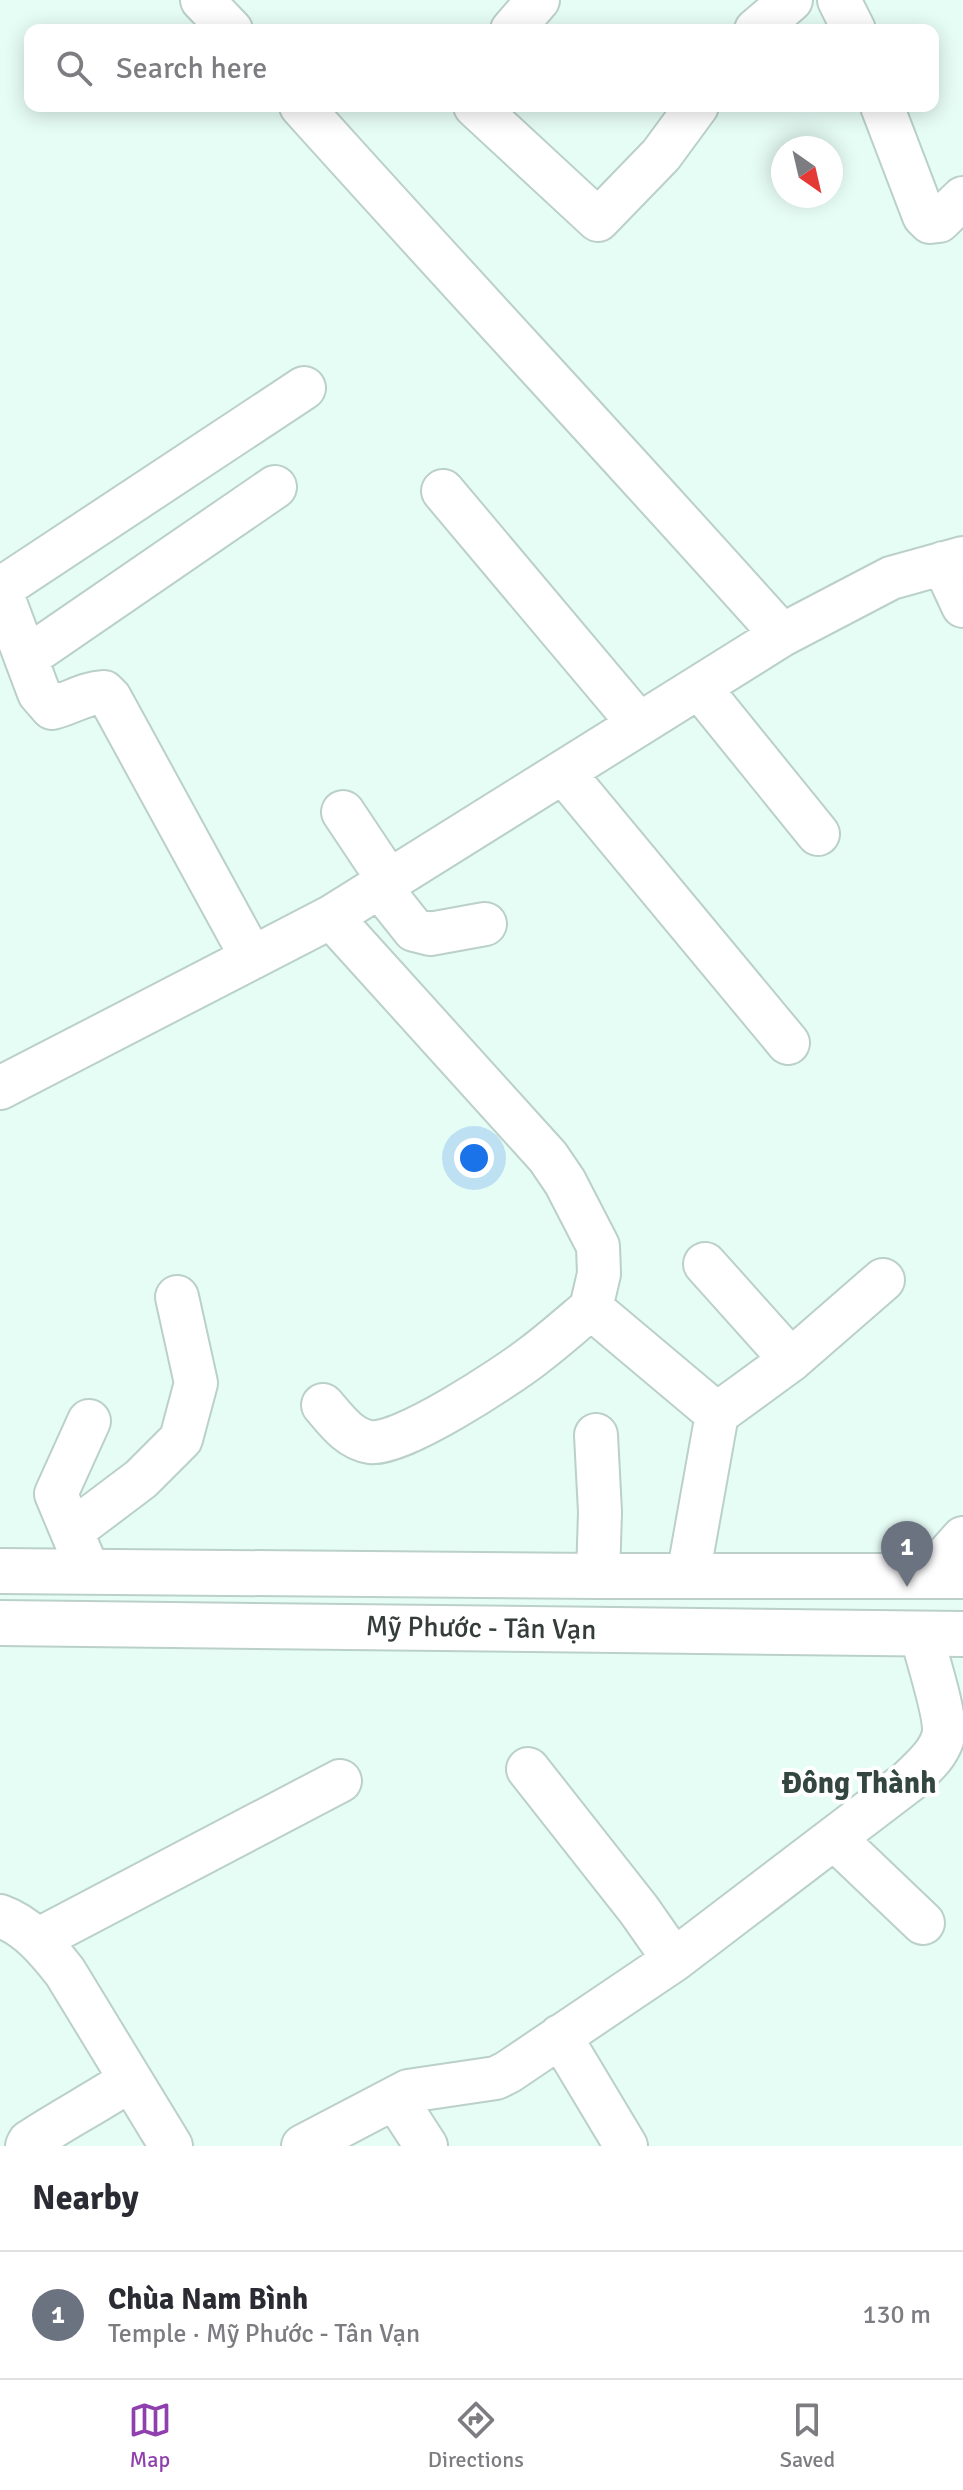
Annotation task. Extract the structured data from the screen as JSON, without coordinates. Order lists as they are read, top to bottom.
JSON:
{
  "streets": {
    "main road": ["Mỹ Phước - Tân Vạn"]
  },
  "districts": ["Đông Thành"],
  "north": "bottom right",
  "page": {
    "search": "Search here",
    "pins": "1",
    "heading": "Nearby",
    "list": [
      {
        "mark": "1",
        "name": "Chùa Nam Bình",
        "note": "Temple · Mỹ Phước - Tân Vạn",
        "value": "130 m"
      }
    ],
    "nav": ["Map", "Directions", "Saved"]
  }
}
